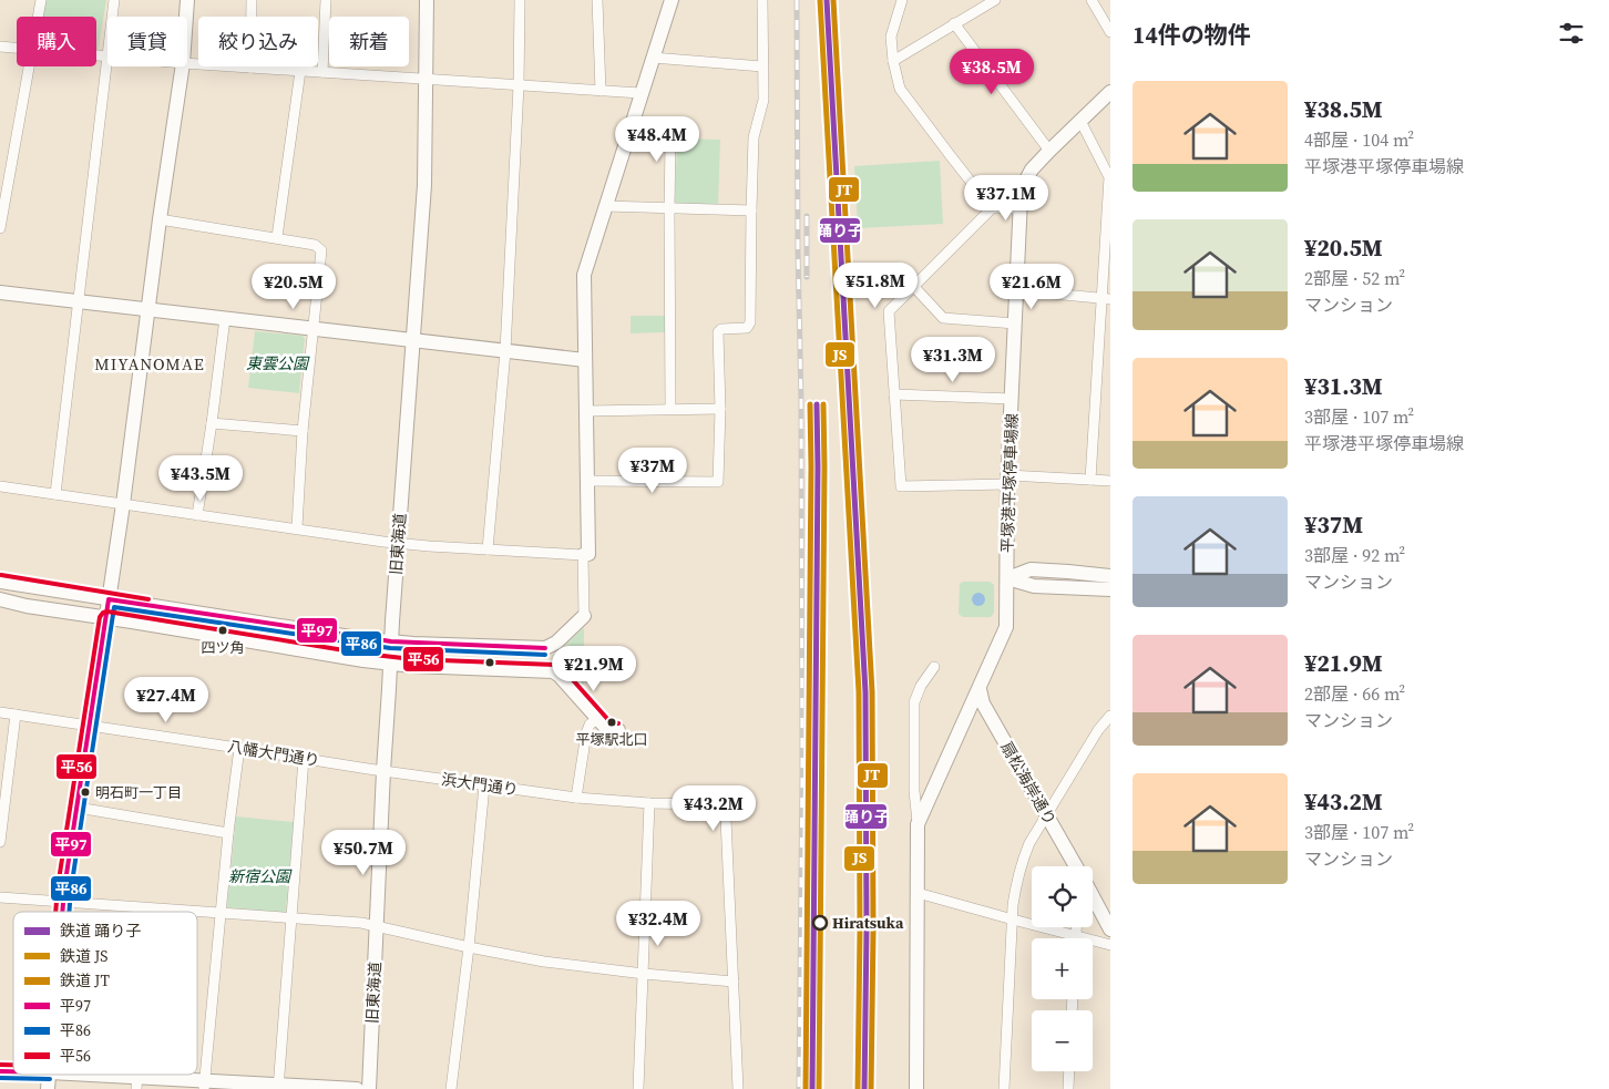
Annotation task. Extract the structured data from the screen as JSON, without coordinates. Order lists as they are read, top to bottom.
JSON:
{
  "streets": {
    "street": [
      "平塚港平塚停車場線",
      "旧東海道",
      "八幡大門通り",
      "扇松海岸通り",
      "浜大門通り"
    ]
  },
  "crossings": [
    ["平塚港平塚停車場線", "扇松海岸通り"],
    ["旧東海道", "八幡大門通り"],
    ["旧東海道", "浜大門通り"],
    ["八幡大門通り", "浜大門通り"]
  ],
  "districts": ["MIYANOMAE"],
  "parks": ["東雲公園", "新宿公園"],
  "places": [
    "四ツ角",
    "平塚駅北口",
    "明石町一丁目",
    "Hiratsuka"
  ],
  "lines": [
    "rail line 踊り子",
    "rail line JS",
    "rail line JT",
    "transit line 平56",
    "transit line 平97",
    "transit line 平86"
  ],
  "legend": [
    "鉄道 踊り子",
    "鉄道 JS",
    "鉄道 JT",
    "平97",
    "平86",
    "平56"
  ],
  "page": {
    "heading": "14件の物件",
    "chip": [
      "購入",
      "賃貸",
      "絞り込み",
      "新着"
    ],
    "price": [
      "¥38.5M",
      "¥48.4M",
      "¥37.1M",
      "¥51.8M",
      "¥20.5M",
      "¥21.6M",
      "¥31.3M",
      "¥37M",
      "¥43.5M",
      "¥21.9M",
      "¥27.4M",
      "¥43.2M",
      "¥50.7M",
      "¥32.4M"
    ],
    "list": [
      {
        "name": "¥38.5M",
        "note": "4部屋 · 104 m² · 平塚港平塚停車場線"
      },
      {
        "name": "¥20.5M",
        "note": "2部屋 · 52 m² · マンション"
      },
      {
        "name": "¥31.3M",
        "note": "3部屋 · 107 m² · 平塚港平塚停車場線"
      },
      {
        "name": "¥37M",
        "note": "3部屋 · 92 m² · マンション"
      },
      {
        "name": "¥21.9M",
        "note": "2部屋 · 66 m² · マンション"
      },
      {
        "name": "¥43.2M",
        "note": "3部屋 · 107 m² · マンション"
      }
    ],
    "map_buttons": ["+", "−"]
  }
}
